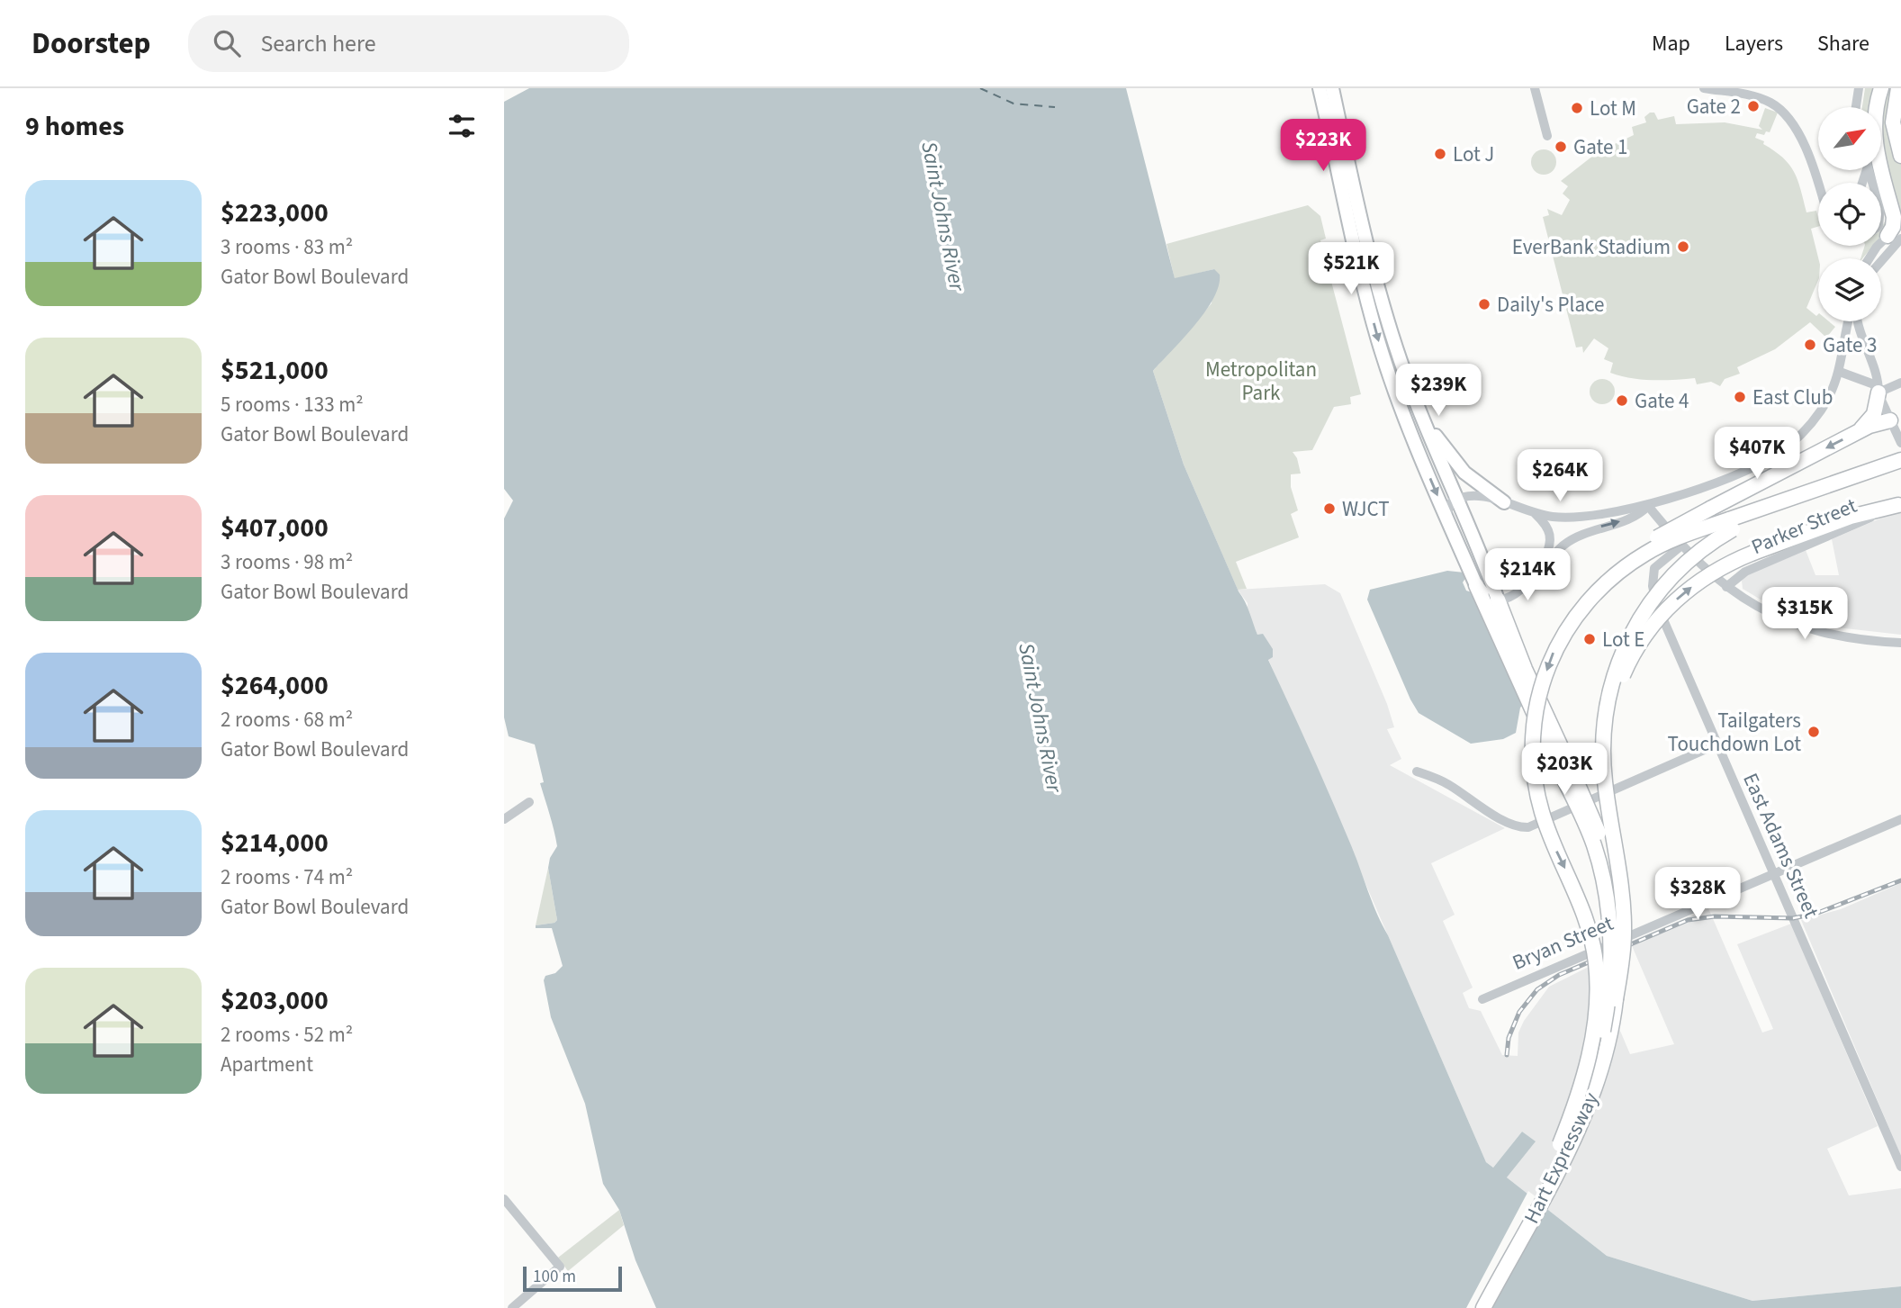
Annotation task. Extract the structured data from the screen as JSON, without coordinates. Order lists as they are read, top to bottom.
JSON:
{
  "streets": {
    "highway": ["Hart Expressway"],
    "street": ["Parker Street", "East Adams Street", "Bryan Street"]
  },
  "crossings": [
    ["East Adams Street", "Bryan Street"]
  ],
  "water": ["Saint Johns River"],
  "parks": ["Metropolitan Park"],
  "places": [
    "Gate 2",
    "Lot M",
    "Gate 1",
    "Lot J",
    "EverBank Stadium",
    "Daily's Place",
    "Gate 3",
    "East Club",
    "Gate 4",
    "WJCT",
    "Lot E",
    "Tailgaters Touchdown Lot"
  ],
  "scale_bar": "100 m",
  "north": "top right",
  "page": {
    "header": "Doorstep",
    "search": "Search here",
    "nav": ["Map", "Layers", "Share"],
    "heading": "9 homes",
    "price": [
      "$223K",
      "$521K",
      "$239K",
      "$407K",
      "$264K",
      "$214K",
      "$315K",
      "$203K",
      "$328K"
    ],
    "list": [
      {
        "name": "$223,000",
        "note": "3 rooms · 83 m² · Gator Bowl Boulevard"
      },
      {
        "name": "$521,000",
        "note": "5 rooms · 133 m² · Gator Bowl Boulevard"
      },
      {
        "name": "$407,000",
        "note": "3 rooms · 98 m² · Gator Bowl Boulevard"
      },
      {
        "name": "$264,000",
        "note": "2 rooms · 68 m² · Gator Bowl Boulevard"
      },
      {
        "name": "$214,000",
        "note": "2 rooms · 74 m² · Gator Bowl Boulevard"
      },
      {
        "name": "$203,000",
        "note": "2 rooms · 52 m² · Apartment"
      }
    ],
    "scale": "100 m"
  }
}
